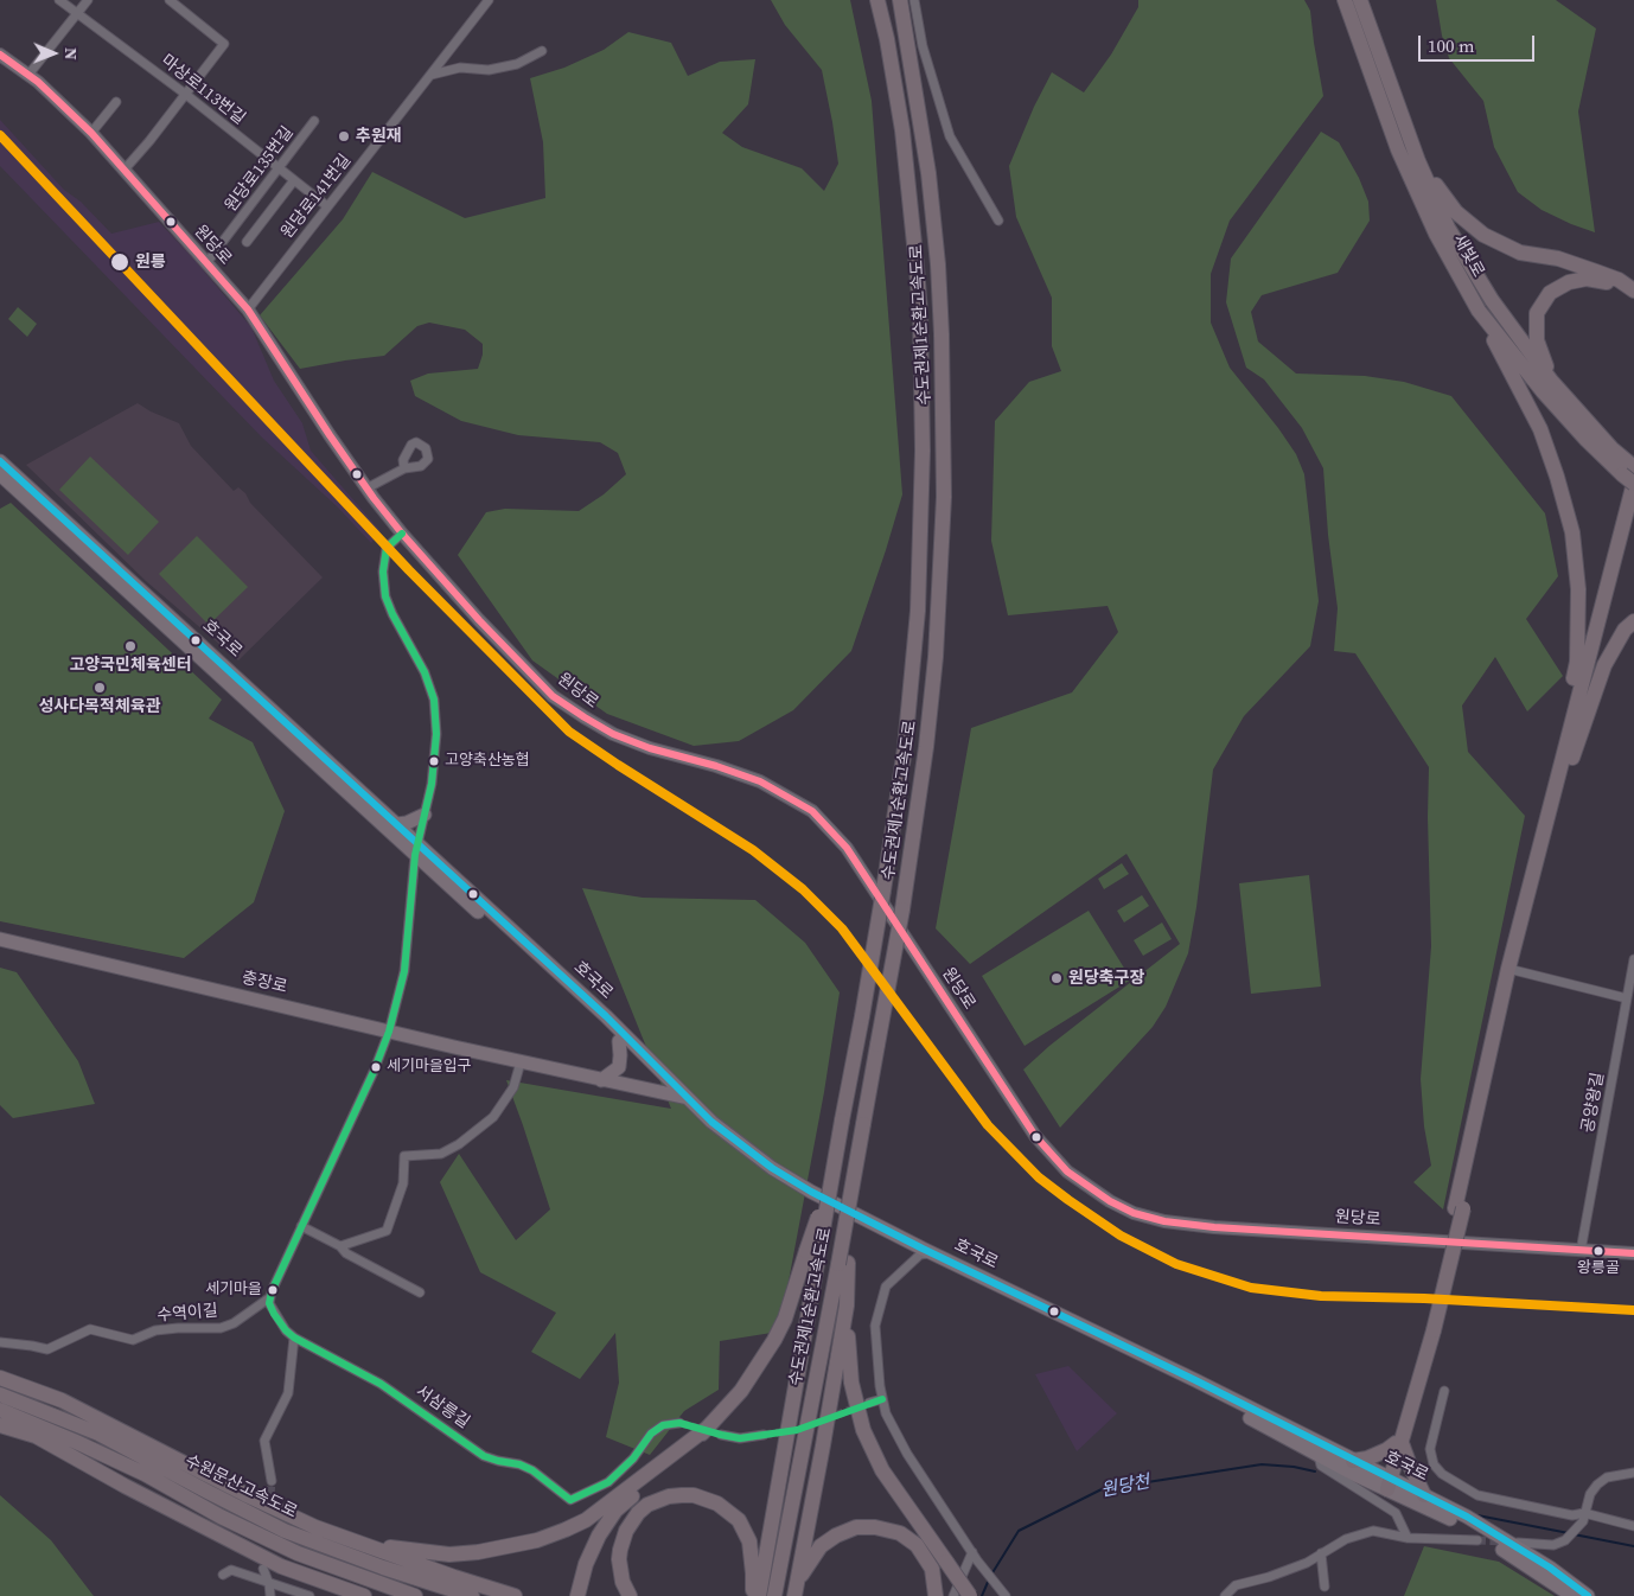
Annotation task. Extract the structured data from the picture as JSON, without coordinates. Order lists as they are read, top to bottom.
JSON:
{
  "streets": {
    "highway": ["새빛로", "수도권제1순환고속도로", "수원문산고속도로"],
    "main road": ["원당로", "호국로", "충장로"],
    "street": [
      "마상로113번길",
      "원당로135번길",
      "원당로141번길",
      "공양왕길",
      "수역이길",
      "서삼릉길"
    ]
  },
  "crossings": [
    ["마상로113번길", "원당로135번길"],
    ["마상로113번길", "원당로141번길"],
    ["원당로135번길", "원당로"],
    ["원당로141번길", "원당로"],
    ["원당로", "공양왕길"],
    ["호국로", "충장로"]
  ],
  "water": ["원당천"],
  "places": [
    "추원재",
    "원릉",
    "고양국민체육센터",
    "성사다목적체육관",
    "고양축산농협",
    "원당축구장",
    "세기마을입구",
    "왕릉골",
    "세기마을"
  ],
  "scale_bar": "100 m",
  "north": "right"
}
